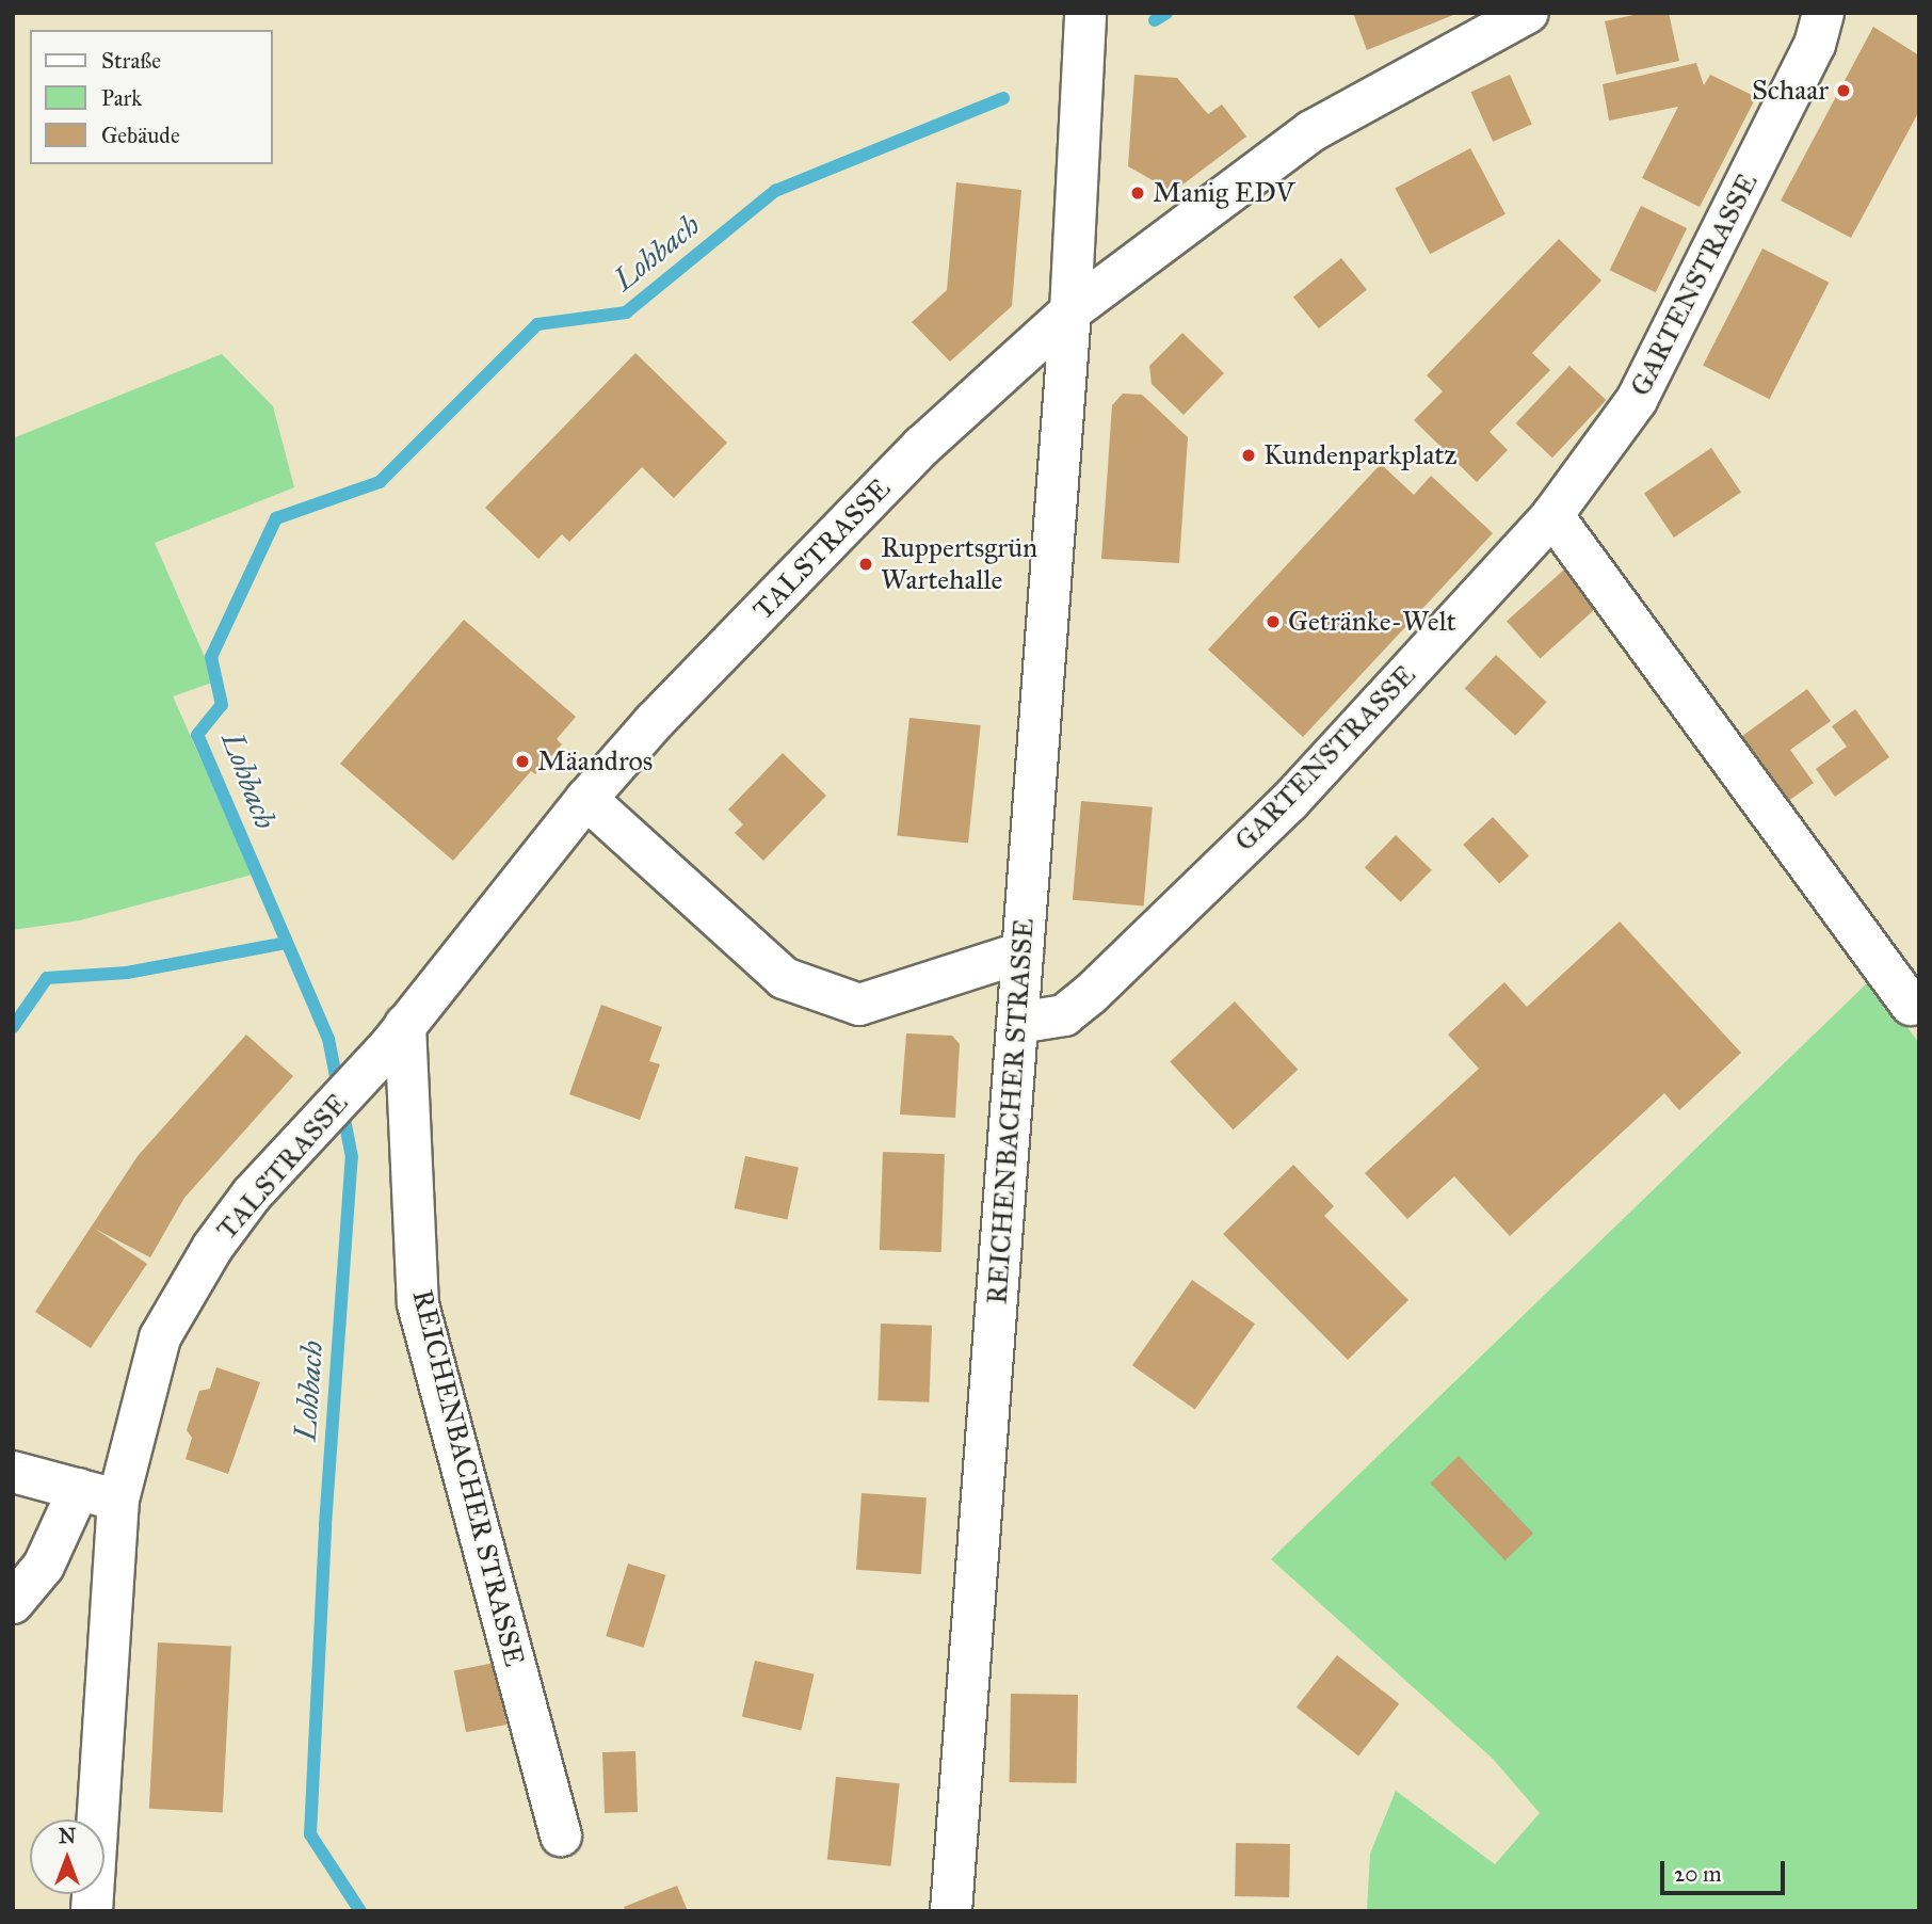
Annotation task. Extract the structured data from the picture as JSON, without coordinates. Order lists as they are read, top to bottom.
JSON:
{
  "streets": {
    "street": ["GARTENSTRASSE", "TALSTRASSE", "REICHENBACHER STRASSE"]
  },
  "crossings": [
    ["GARTENSTRASSE", "REICHENBACHER STRASSE"],
    ["TALSTRASSE", "REICHENBACHER STRASSE"]
  ],
  "water": ["Lohbach"],
  "places": [
    "Schaar",
    "Manig EDV",
    "Kundenparkplatz",
    "Ruppertsgrün Wartehalle",
    "Getränke-Welt",
    "Mäandros"
  ],
  "legend": ["Straße", "Park", "Gebäude"],
  "scale_bar": "20 m",
  "north": "top"
}
